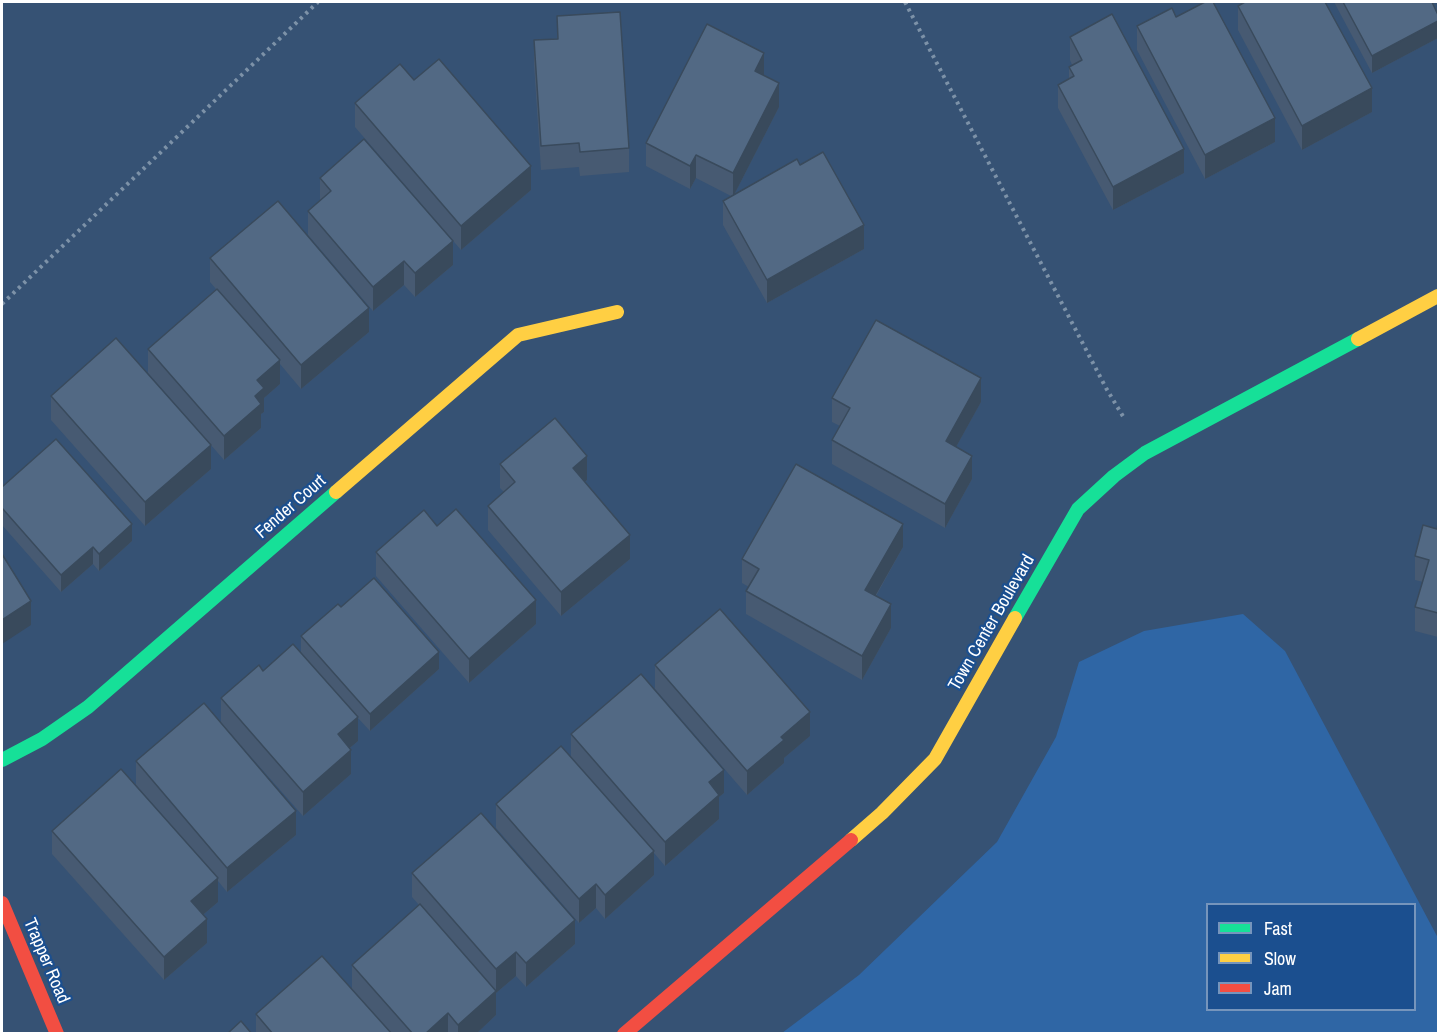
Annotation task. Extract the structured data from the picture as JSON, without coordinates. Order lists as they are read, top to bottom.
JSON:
{
  "streets": {
    "street": ["Fender Court", "Town Center Boulevard", "Trapper Road"]
  },
  "legend": ["Fast", "Slow", "Jam"]
}
